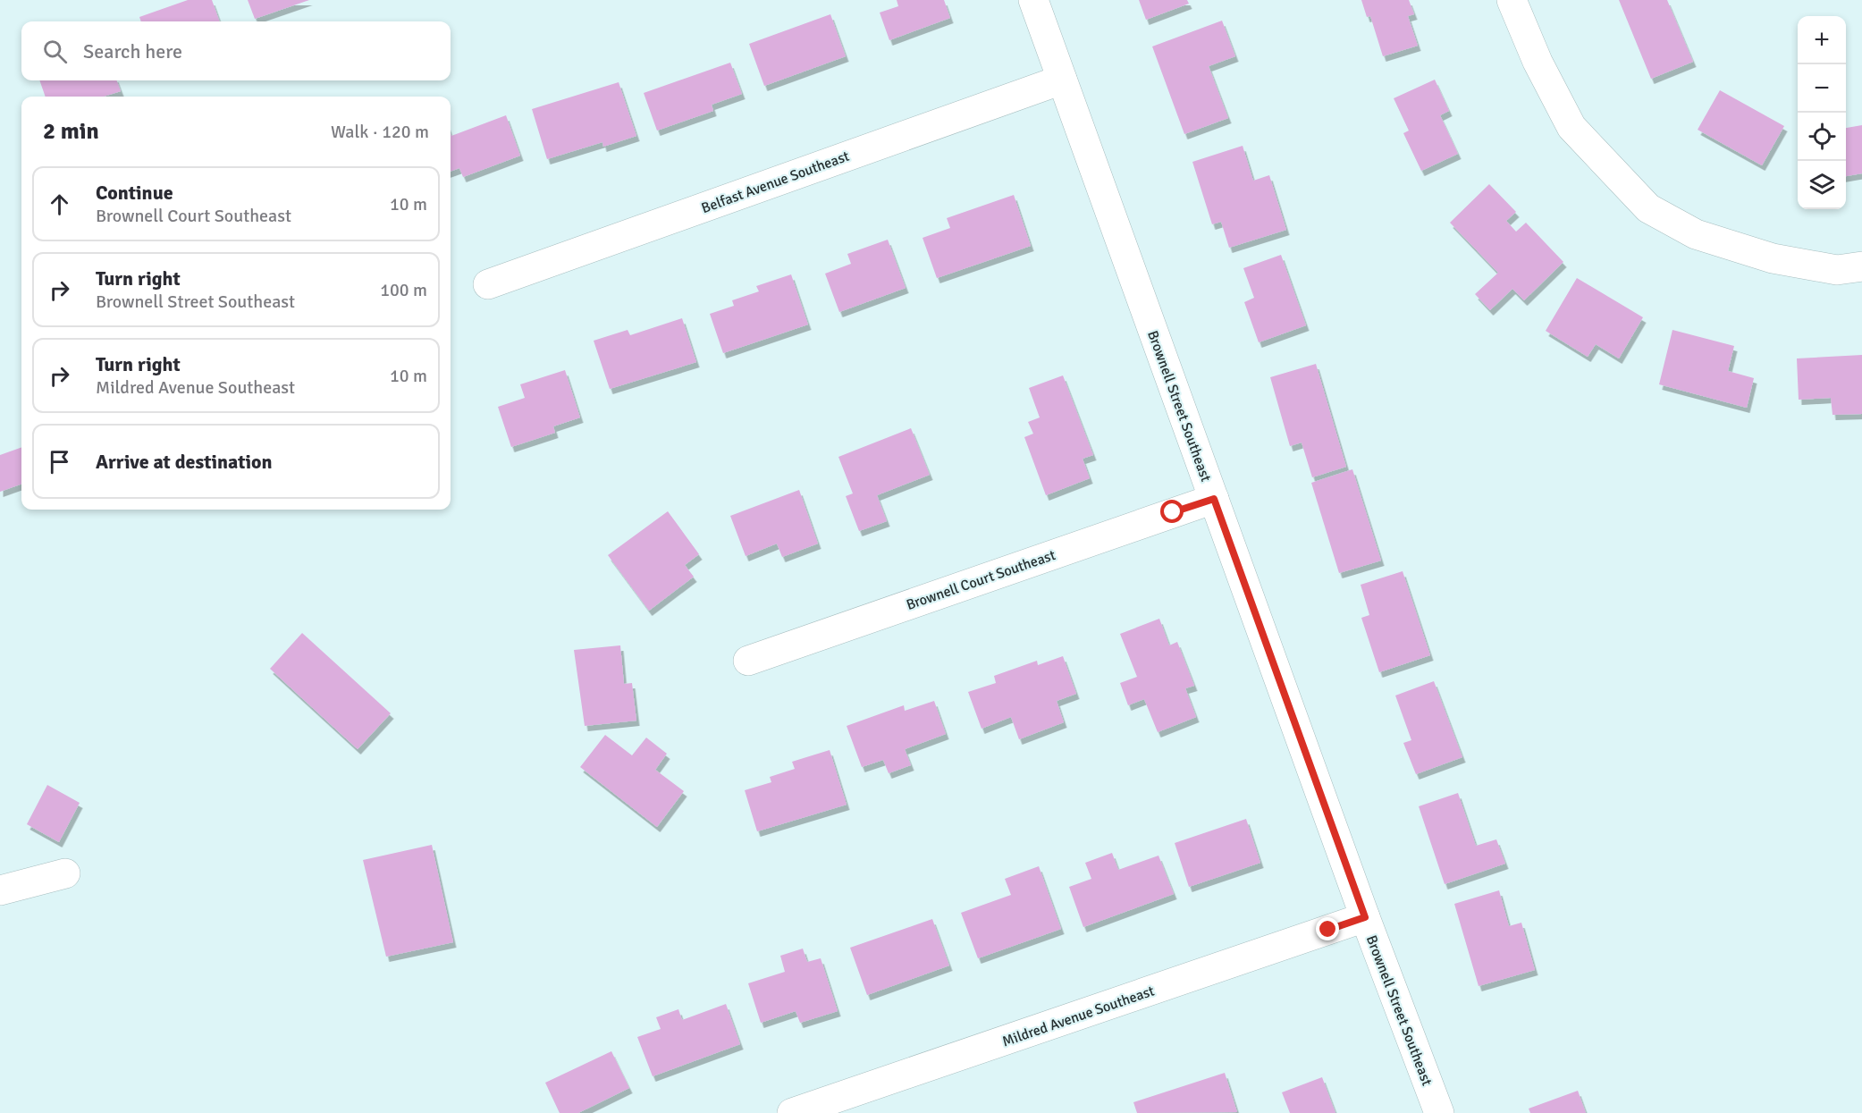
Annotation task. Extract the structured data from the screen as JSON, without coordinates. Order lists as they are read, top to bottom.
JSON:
{
  "streets": {
    "street": [
      "Belfast Avenue Southeast",
      "Brownell Street Southeast",
      "Brownell Court Southeast",
      "Mildred Avenue Southeast"
    ]
  },
  "crossings": [
    ["Belfast Avenue Southeast", "Brownell Street Southeast"],
    ["Brownell Street Southeast", "Brownell Court Southeast"],
    ["Brownell Street Southeast", "Mildred Avenue Southeast"]
  ],
  "page": {
    "map_buttons": ["+", "−"],
    "search": "Search here",
    "heading": ["2 min", "Walk · 120 m"],
    "list": [
      ["Continue", "Brownell Court Southeast", "10 m"],
      ["Turn right", "Brownell Street Southeast", "100 m"],
      ["Turn right", "Mildred Avenue Southeast", "10 m"],
      "Arrive at destination"
    ]
  }
}
